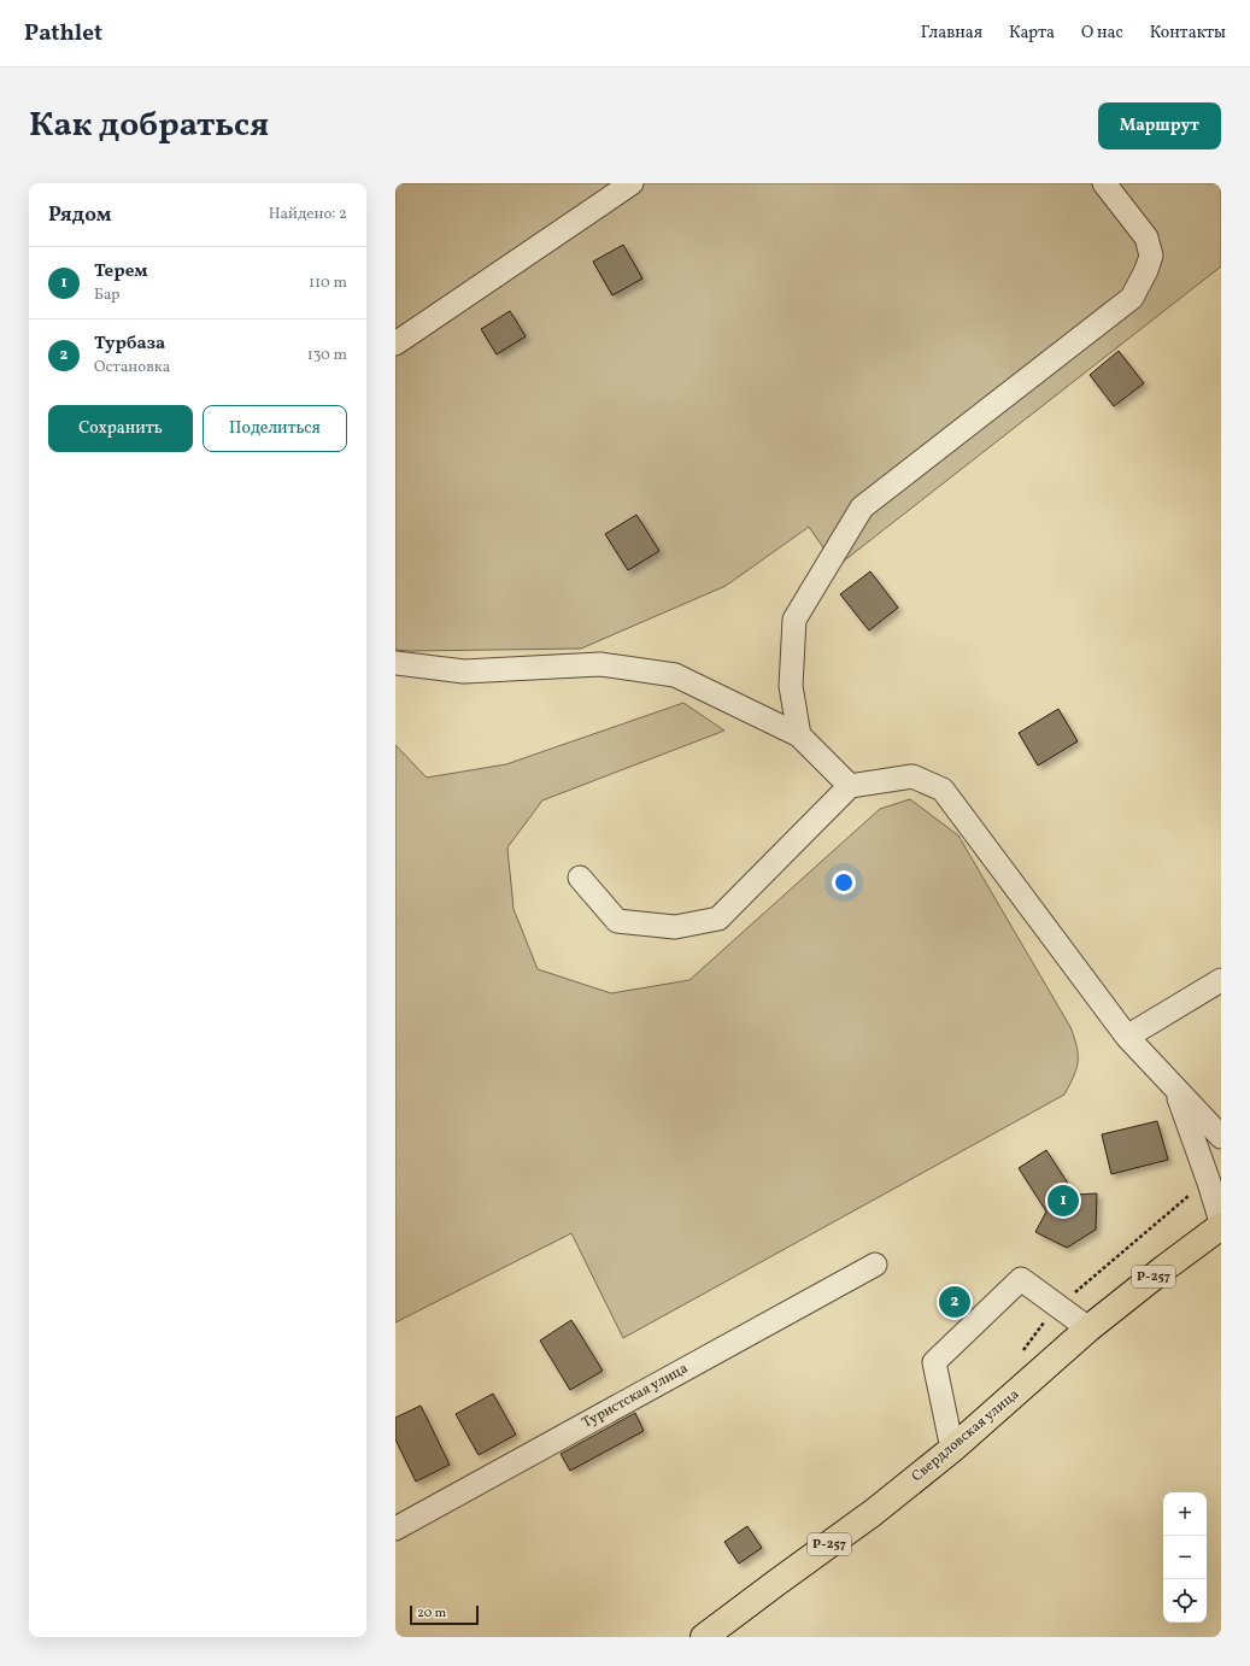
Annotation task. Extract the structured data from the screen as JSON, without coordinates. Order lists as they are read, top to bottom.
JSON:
{
  "streets": {
    "highway": ["Р-257", "Свердловская улица"],
    "street": ["Туристская улица"]
  },
  "scale_bar": "20 m",
  "page": {
    "header": "Pathlet",
    "nav": [
      "Главная",
      "Карта",
      "О нас",
      "Контакты"
    ],
    "title": "Как добраться",
    "buttons": [
      "Маршрут",
      ["Сохранить", "Поделиться"]
    ],
    "heading": ["Рядом", "Найдено: 2"],
    "list": [
      {
        "mark": "1",
        "name": "Терем",
        "note": "Бар",
        "value": "110 m"
      },
      {
        "mark": "2",
        "name": "Турбаза",
        "note": "Остановка",
        "value": "130 m"
      }
    ],
    "pins": ["1", "2"],
    "map_buttons": ["+", "−"],
    "scale": "20 m"
  }
}
